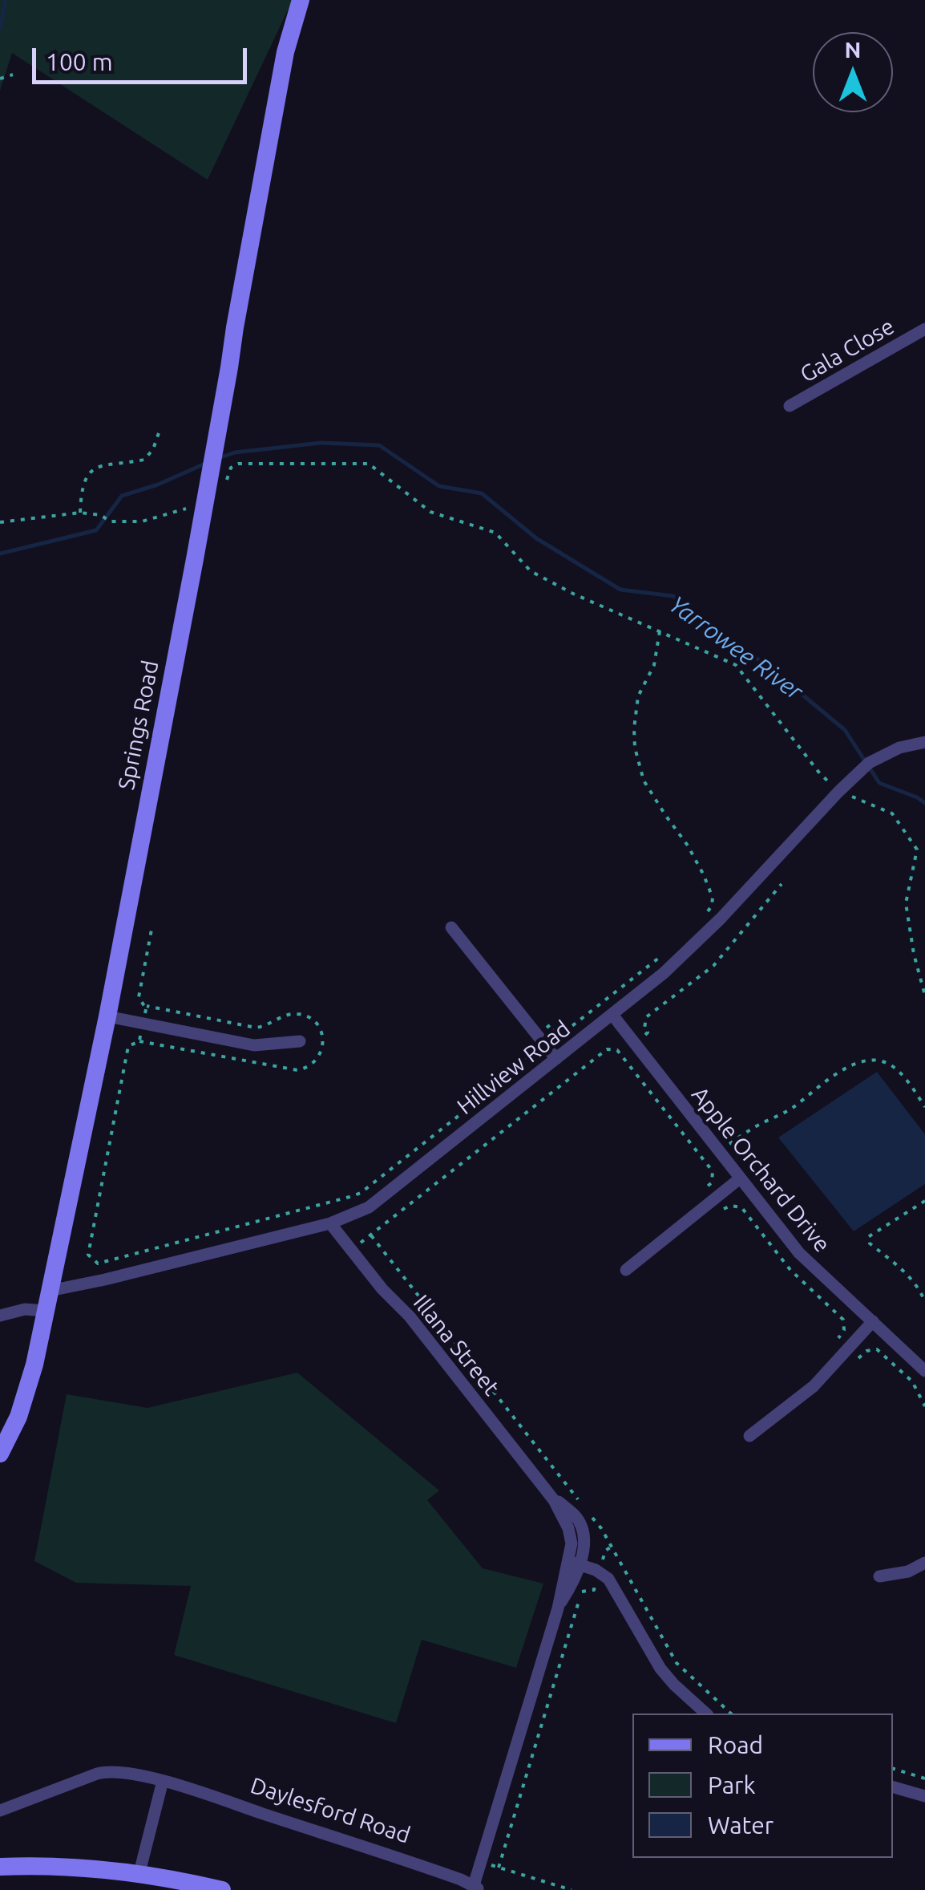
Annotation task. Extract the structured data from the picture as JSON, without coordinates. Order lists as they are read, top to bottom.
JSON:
{
  "streets": {
    "street": [
      "Gala Close",
      "Springs Road",
      "Hillview Road",
      "Apple Orchard Drive",
      "Illana Street",
      "Daylesford Road"
    ]
  },
  "crossings": [
    ["Springs Road", "Hillview Road"],
    ["Hillview Road", "Apple Orchard Drive"],
    ["Hillview Road", "Illana Street"],
    ["Illana Street", "Daylesford Road"]
  ],
  "water": ["Yarrowee River"],
  "legend": ["Road", "Park", "Water"],
  "scale_bar": "100 m",
  "north": "top"
}
